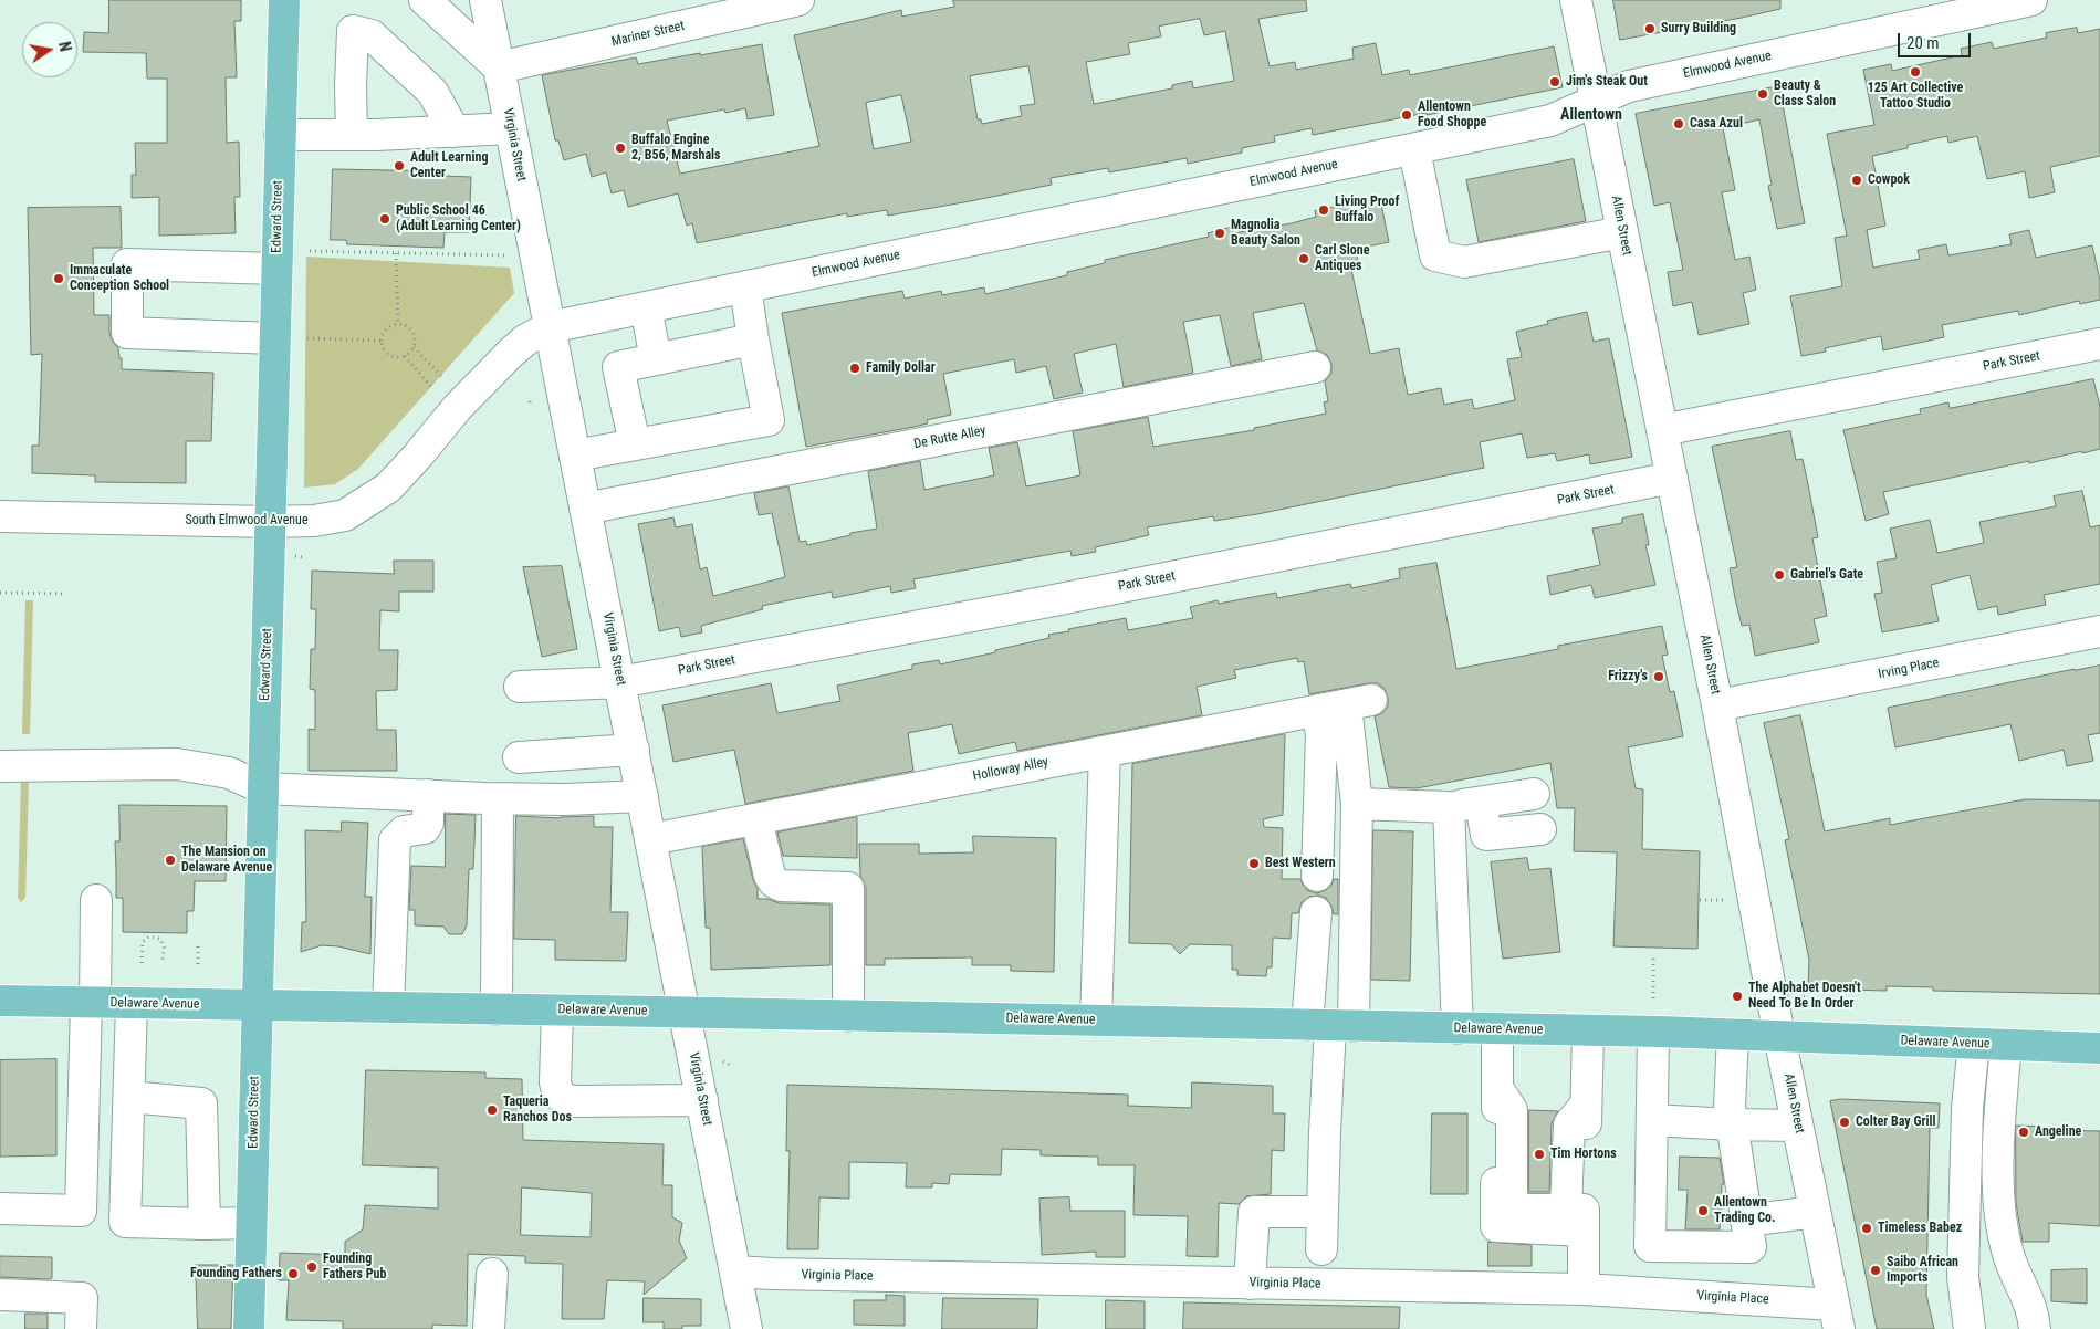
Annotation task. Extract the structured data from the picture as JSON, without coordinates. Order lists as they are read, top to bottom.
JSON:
{
  "streets": {
    "main road": ["Edward Street", "Delaware Avenue"],
    "street": [
      "Mariner Street",
      "Elmwood Avenue",
      "Virginia Street",
      "Allen Street",
      "Park Street",
      "De Rutte Alley",
      "South Elmwood Avenue",
      "Irving Place",
      "Holloway Alley",
      "Virginia Place"
    ]
  },
  "crossings": [
    ["Mariner Street", "Virginia Street"],
    ["Elmwood Avenue", "Virginia Street"],
    ["Elmwood Avenue", "Allen Street"],
    ["Elmwood Avenue", "South Elmwood Avenue"],
    ["Virginia Street", "Park Street"],
    ["Virginia Street", "De Rutte Alley"],
    ["Virginia Street", "South Elmwood Avenue"],
    ["Virginia Street", "Holloway Alley"],
    ["Virginia Street", "Delaware Avenue"],
    ["Virginia Street", "Virginia Place"],
    ["Edward Street", "South Elmwood Avenue"],
    ["Edward Street", "Delaware Avenue"],
    ["Allen Street", "Park Street"],
    ["Allen Street", "Irving Place"],
    ["Allen Street", "Delaware Avenue"],
    ["Allen Street", "Virginia Place"]
  ],
  "districts": ["Allentown"],
  "places": [
    "Surry Building",
    "125 Art Collective Tattoo Studio",
    "Jim's Steak Out",
    "Beauty & Class Salon",
    "Allentown Food Shoppe",
    "Casa Azul",
    "Buffalo Engine 2, B56, Marshals",
    "Adult Learning Center",
    "Cowpok",
    "Living Proof Buffalo",
    "Public School 46 (Adult Learning Center)",
    "Magnolia Beauty Salon",
    "Carl Slone Antiques",
    "Immaculate Conception School",
    "Family Dollar",
    "Gabriel's Gate",
    "Frizzy's",
    "The Mansion on Delaware Avenue",
    "Best Western",
    "The Alphabet Doesn't Need To Be In Order",
    "Taqueria Ranchos Dos",
    "Colter Bay Grill",
    "Angeline",
    "Tim Hortons",
    "Allentown Trading Co.",
    "Timeless Babez",
    "Founding Fathers Pub",
    "Saibo African Imports",
    "Founding Fathers"
  ],
  "scale_bar": "20 m",
  "north": "right"
}
